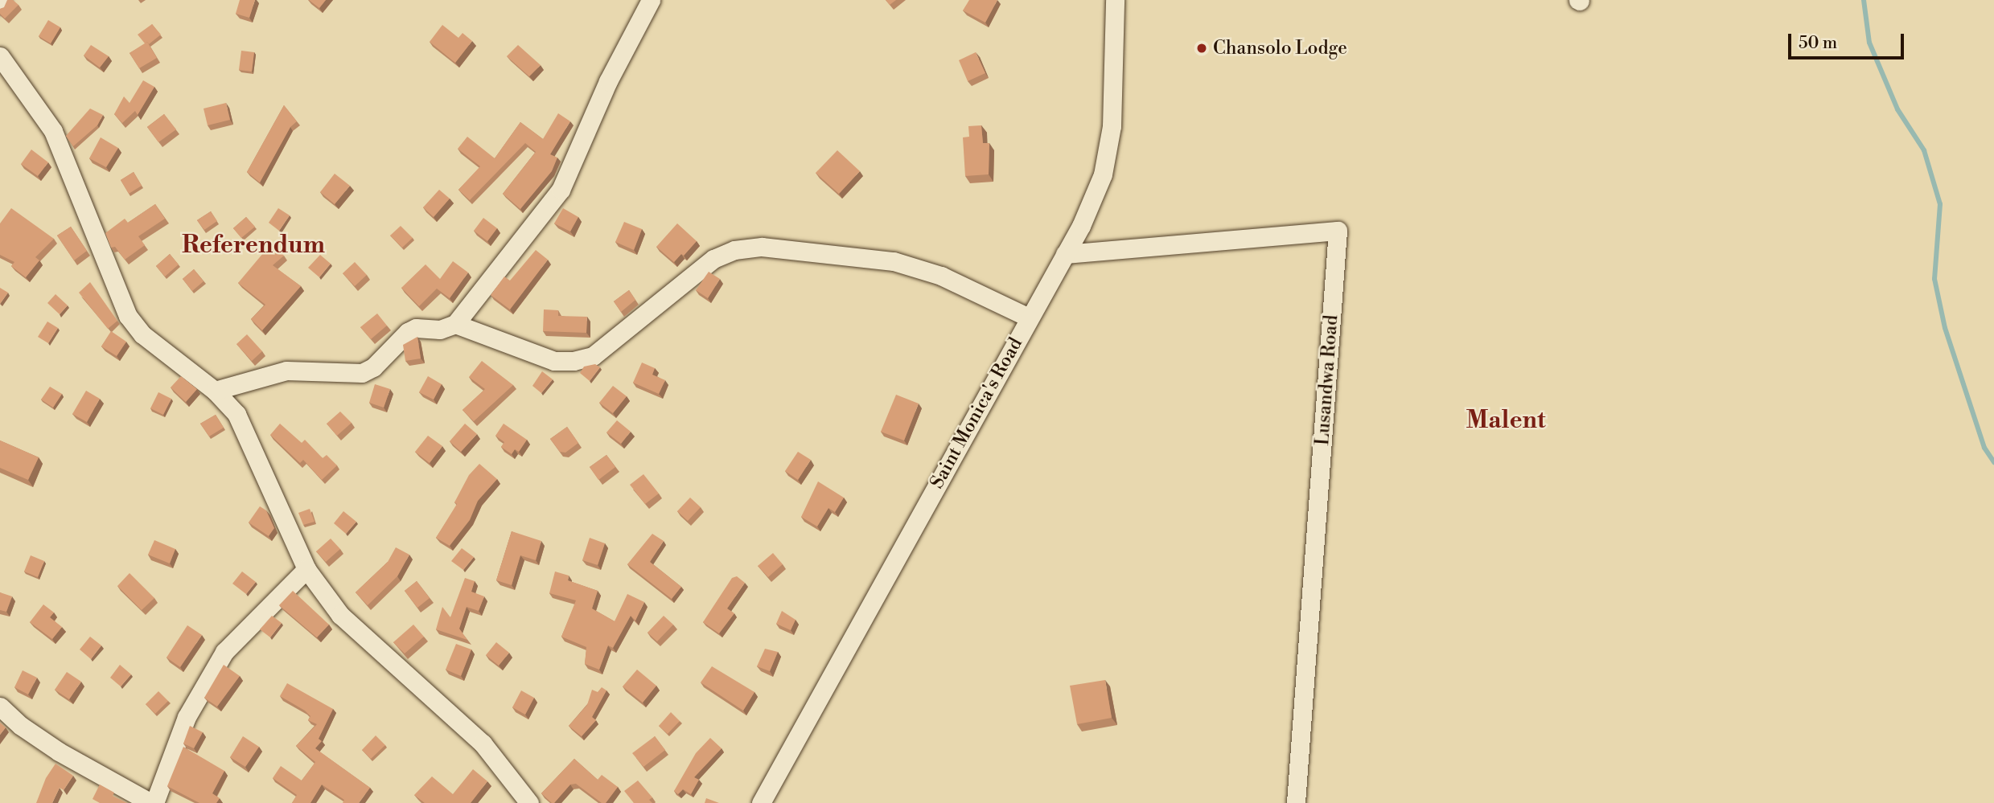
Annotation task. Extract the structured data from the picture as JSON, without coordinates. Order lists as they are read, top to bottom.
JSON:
{
  "streets": {
    "street": ["Lusandwa Road", "Saint Monica's Road"]
  },
  "crossings": [
    ["Lusandwa Road", "Saint Monica's Road"]
  ],
  "districts": ["Referendum", "Malent"],
  "places": ["Chansolo Lodge"],
  "scale_bar": "50 m"
}
